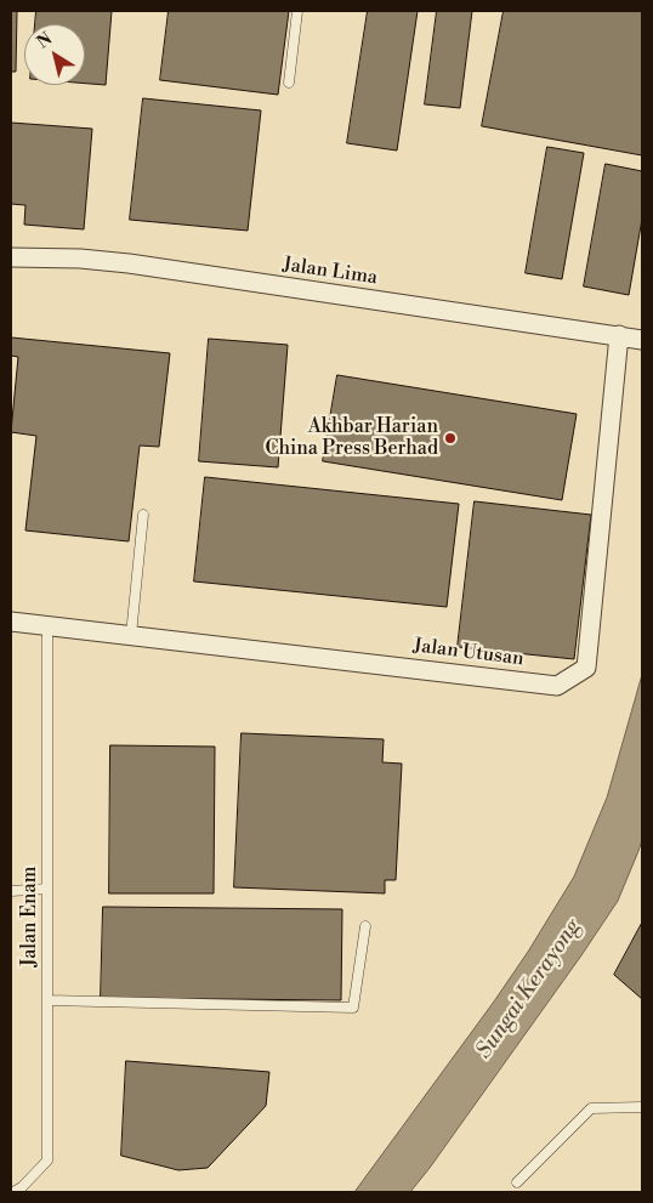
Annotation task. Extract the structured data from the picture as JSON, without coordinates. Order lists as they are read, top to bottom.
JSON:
{
  "streets": {
    "street": ["Jalan Lima", "Jalan Utusan"],
    "lane": ["Jalan Enam"]
  },
  "crossings": [
    ["Jalan Lima", "Jalan Utusan"],
    ["Jalan Utusan", "Jalan Enam"]
  ],
  "water": ["Sungai Kerayong"],
  "places": ["Akhbar Harian China Press Berhad"],
  "north": "top left"
}
